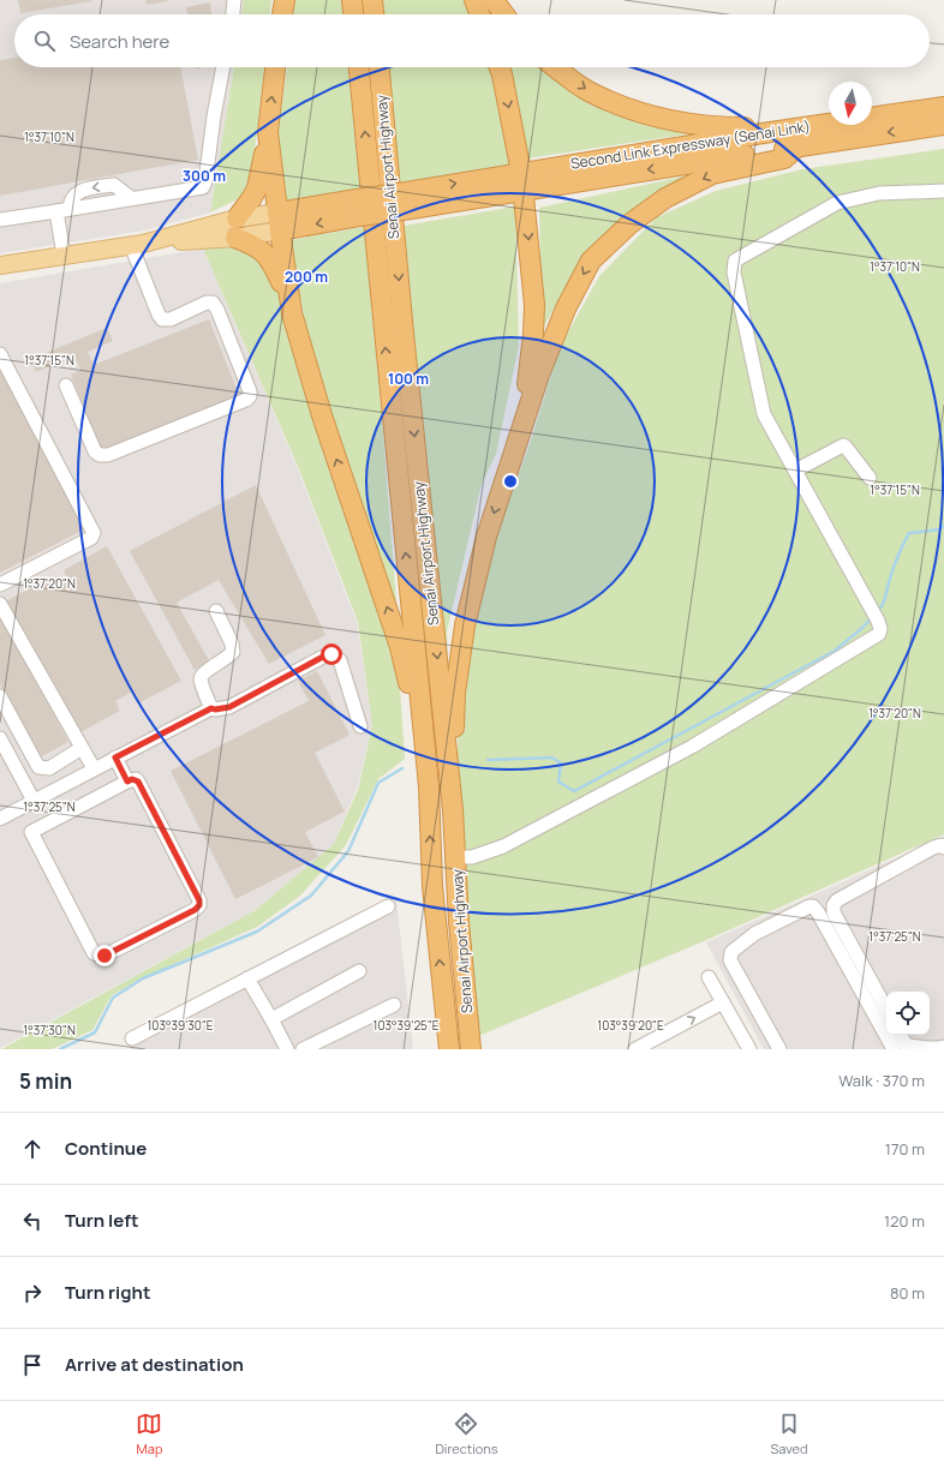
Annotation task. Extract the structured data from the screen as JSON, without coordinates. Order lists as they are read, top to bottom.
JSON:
{
  "streets": {
    "highway": ["Second Link Expressway (Senai Link)", "Senai Airport Highway"]
  },
  "north": "bottom",
  "page": {
    "search": "Search here",
    "heading": ["5 min", "Walk · 370 m"],
    "list": [
      ["Continue", "170 m"],
      ["Turn left", "120 m"],
      ["Turn right", "80 m"],
      "Arrive at destination"
    ],
    "nav": ["Map", "Directions", "Saved"]
  },
  "coordinates": [
    "1°37'10\"N",
    "1°37'15\"N",
    "1°37'20\"N",
    "1°37'25\"N",
    "103°39'30\"E",
    "103°39'25\"E",
    "103°39'20\"E",
    "1°37'30\"N"
  ],
  "rings": ["300 m", "200 m", "100 m"]
}
